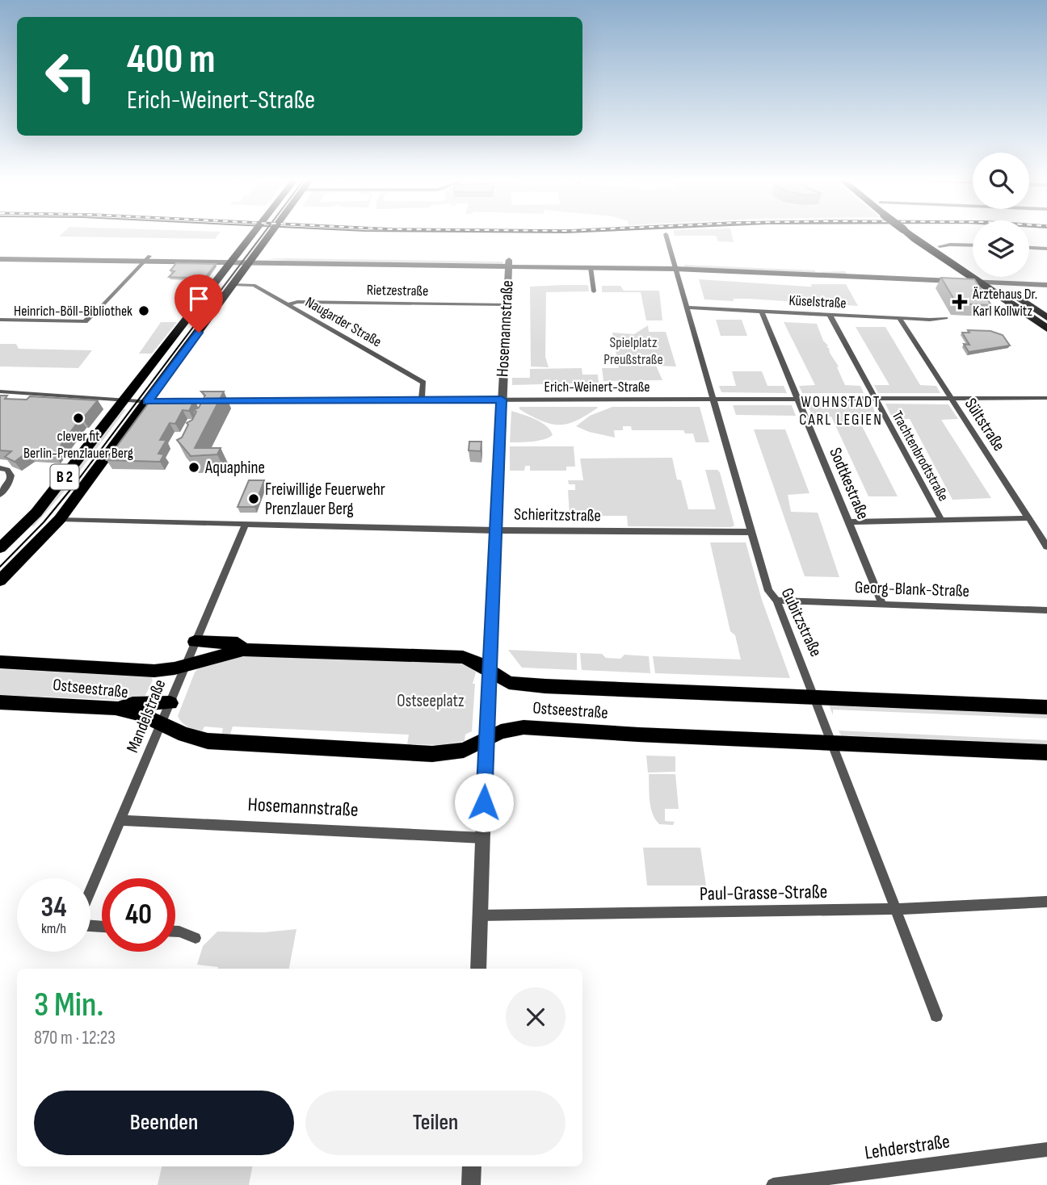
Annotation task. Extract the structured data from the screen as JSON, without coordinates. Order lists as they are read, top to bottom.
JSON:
{
  "streets": {
    "main road": ["B 2", "Ostseestraße"],
    "street": [
      "Rietzestraße",
      "Küselstraße",
      "Naugarder Straße",
      "Hosemannstraße",
      "Erich-Weinert-Straße",
      "Sültstraße",
      "Trachtenbrodtstraße",
      "Sodtkestraße",
      "Schieritzstraße",
      "Georg-Blank-Straße",
      "Gubitzstraße",
      "Mandelstraße",
      "Paul-Grasse-Straße",
      "Lehderstraße"
    ]
  },
  "crossings": [
    ["Rietzestraße", "Naugarder Straße"],
    ["Rietzestraße", "Hosemannstraße"],
    ["Küselstraße", "Sültstraße"],
    ["Küselstraße", "Trachtenbrodtstraße"],
    ["Küselstraße", "Sodtkestraße"],
    ["Küselstraße", "Gubitzstraße"],
    ["Naugarder Straße", "Erich-Weinert-Straße"],
    ["Naugarder Straße", "B 2"],
    ["Hosemannstraße", "Erich-Weinert-Straße"],
    ["Hosemannstraße", "Schieritzstraße"],
    ["Hosemannstraße", "Ostseestraße"],
    ["Hosemannstraße", "Mandelstraße"],
    ["Hosemannstraße", "Paul-Grasse-Straße"],
    ["Erich-Weinert-Straße", "Sültstraße"],
    ["Erich-Weinert-Straße", "Trachtenbrodtstraße"],
    ["Erich-Weinert-Straße", "Sodtkestraße"],
    ["Erich-Weinert-Straße", "Gubitzstraße"],
    ["B 2", "Schieritzstraße"],
    ["Sodtkestraße", "Georg-Blank-Straße"],
    ["Schieritzstraße", "Gubitzstraße"],
    ["Schieritzstraße", "Mandelstraße"],
    ["Georg-Blank-Straße", "Gubitzstraße"],
    ["Gubitzstraße", "Ostseestraße"],
    ["Gubitzstraße", "Paul-Grasse-Straße"],
    ["Ostseestraße", "Mandelstraße"]
  ],
  "districts": ["WOHNSTADT CARL LEGIEN"],
  "parks": ["Spielplatz Preußstraße", "Ostseeplatz"],
  "places": {
    "health": ["Ärztehaus Dr. Karl Kollwitz"],
    "other": [
      "Heinrich-Böll-Bibliothek",
      "clever fit Berlin-Prenzlauer Berg",
      "Aquaphine",
      "Freiwillige Feuerwehr Prenzlauer Berg"
    ]
  },
  "page": {
    "turn": ["400 m", "Erich-Weinert-Straße"],
    "speed": "34 km/h",
    "limit": "40",
    "heading": ["3 Min.", "870 m · 12:23"],
    "buttons": ["Beenden", "Teilen"]
  }
}
